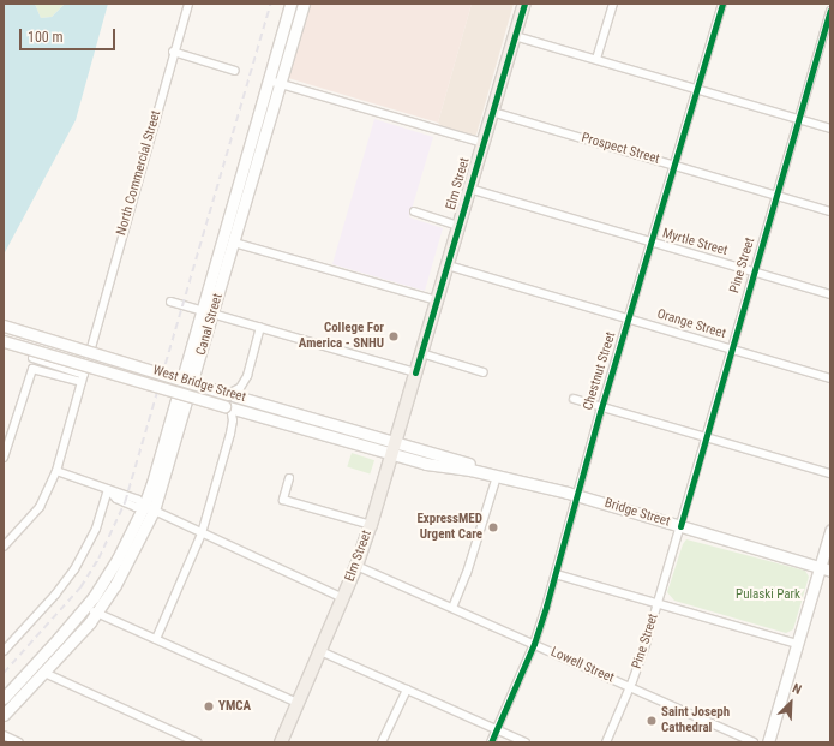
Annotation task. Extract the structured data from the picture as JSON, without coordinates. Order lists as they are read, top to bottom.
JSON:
{
  "streets": {
    "main road": ["Elm Street"],
    "street": [
      "Prospect Street",
      "North Commercial Street",
      "Myrtle Street",
      "Pine Street",
      "Canal Street",
      "Orange Street",
      "Chestnut Street",
      "West Bridge Street",
      "Bridge Street",
      "Lowell Street"
    ]
  },
  "crossings": [
    ["Prospect Street", "Elm Street"],
    ["Prospect Street", "Pine Street"],
    ["Prospect Street", "Chestnut Street"],
    ["Elm Street", "Myrtle Street"],
    ["Elm Street", "Orange Street"],
    ["Elm Street", "West Bridge Street"],
    ["Elm Street", "Bridge Street"],
    ["Elm Street", "Lowell Street"],
    ["Myrtle Street", "Pine Street"],
    ["Myrtle Street", "Chestnut Street"],
    ["Pine Street", "Orange Street"],
    ["Pine Street", "Bridge Street"],
    ["Pine Street", "Lowell Street"],
    ["Orange Street", "Chestnut Street"],
    ["Chestnut Street", "Bridge Street"],
    ["Chestnut Street", "Lowell Street"],
    ["West Bridge Street", "Bridge Street"]
  ],
  "parks": ["Pulaski Park"],
  "places": [
    "College For America - SNHU",
    "ExpressMED Urgent Care",
    "YMCA",
    "Saint Joseph Cathedral"
  ],
  "scale_bar": "100 m",
  "north": "top right"
}
